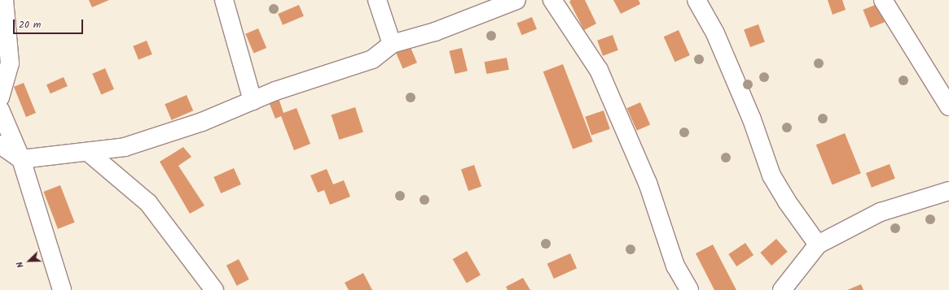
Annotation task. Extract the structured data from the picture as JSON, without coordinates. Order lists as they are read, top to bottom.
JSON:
{
  "scale_bar": "20 m",
  "north": "bottom left"
}
